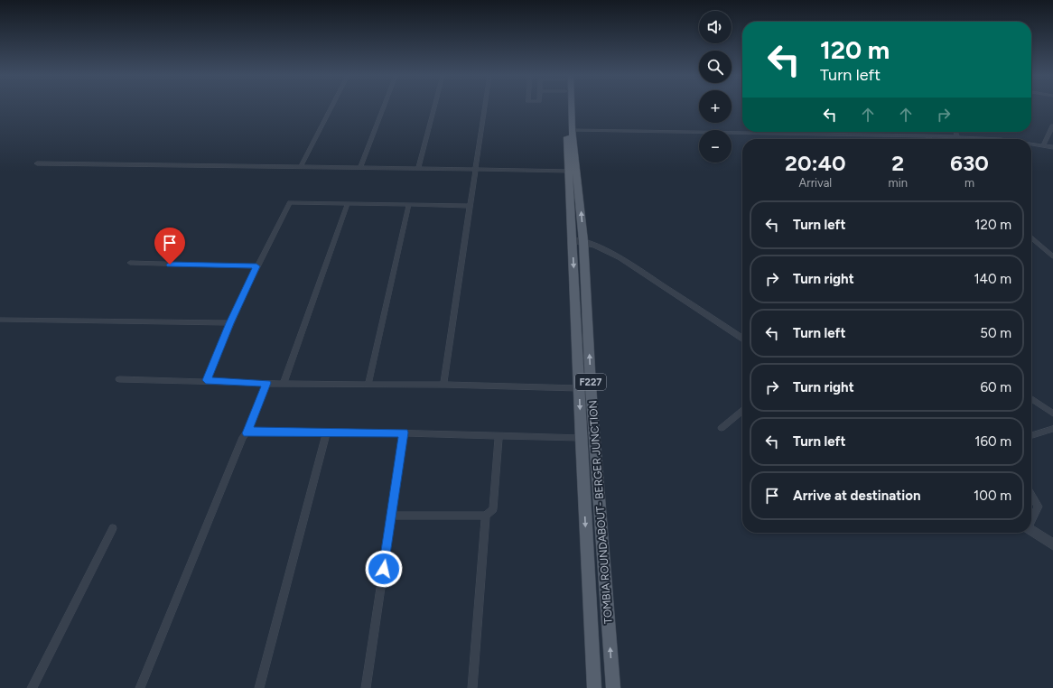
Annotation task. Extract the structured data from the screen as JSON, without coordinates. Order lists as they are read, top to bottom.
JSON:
{
  "streets": {
    "main road": ["F227", "TOMBIA ROUNDABOUT- BERGER JUNCTION"]
  },
  "page": {
    "map_buttons": ["+", "−"],
    "turn": ["120 m", "Turn left"],
    "eta": [
      "20:40",
      "Arrival",
      "2",
      "min",
      "630",
      "m"
    ],
    "list": [
      {
        "name": "Turn left",
        "value": "120 m"
      },
      {
        "name": "Turn right",
        "value": "140 m"
      },
      {
        "name": "Turn left",
        "value": "50 m"
      },
      {
        "name": "Turn right",
        "value": "60 m"
      },
      {
        "name": "Turn left",
        "value": "160 m"
      },
      {
        "name": "Arrive at destination",
        "value": "100 m"
      }
    ]
  }
}
